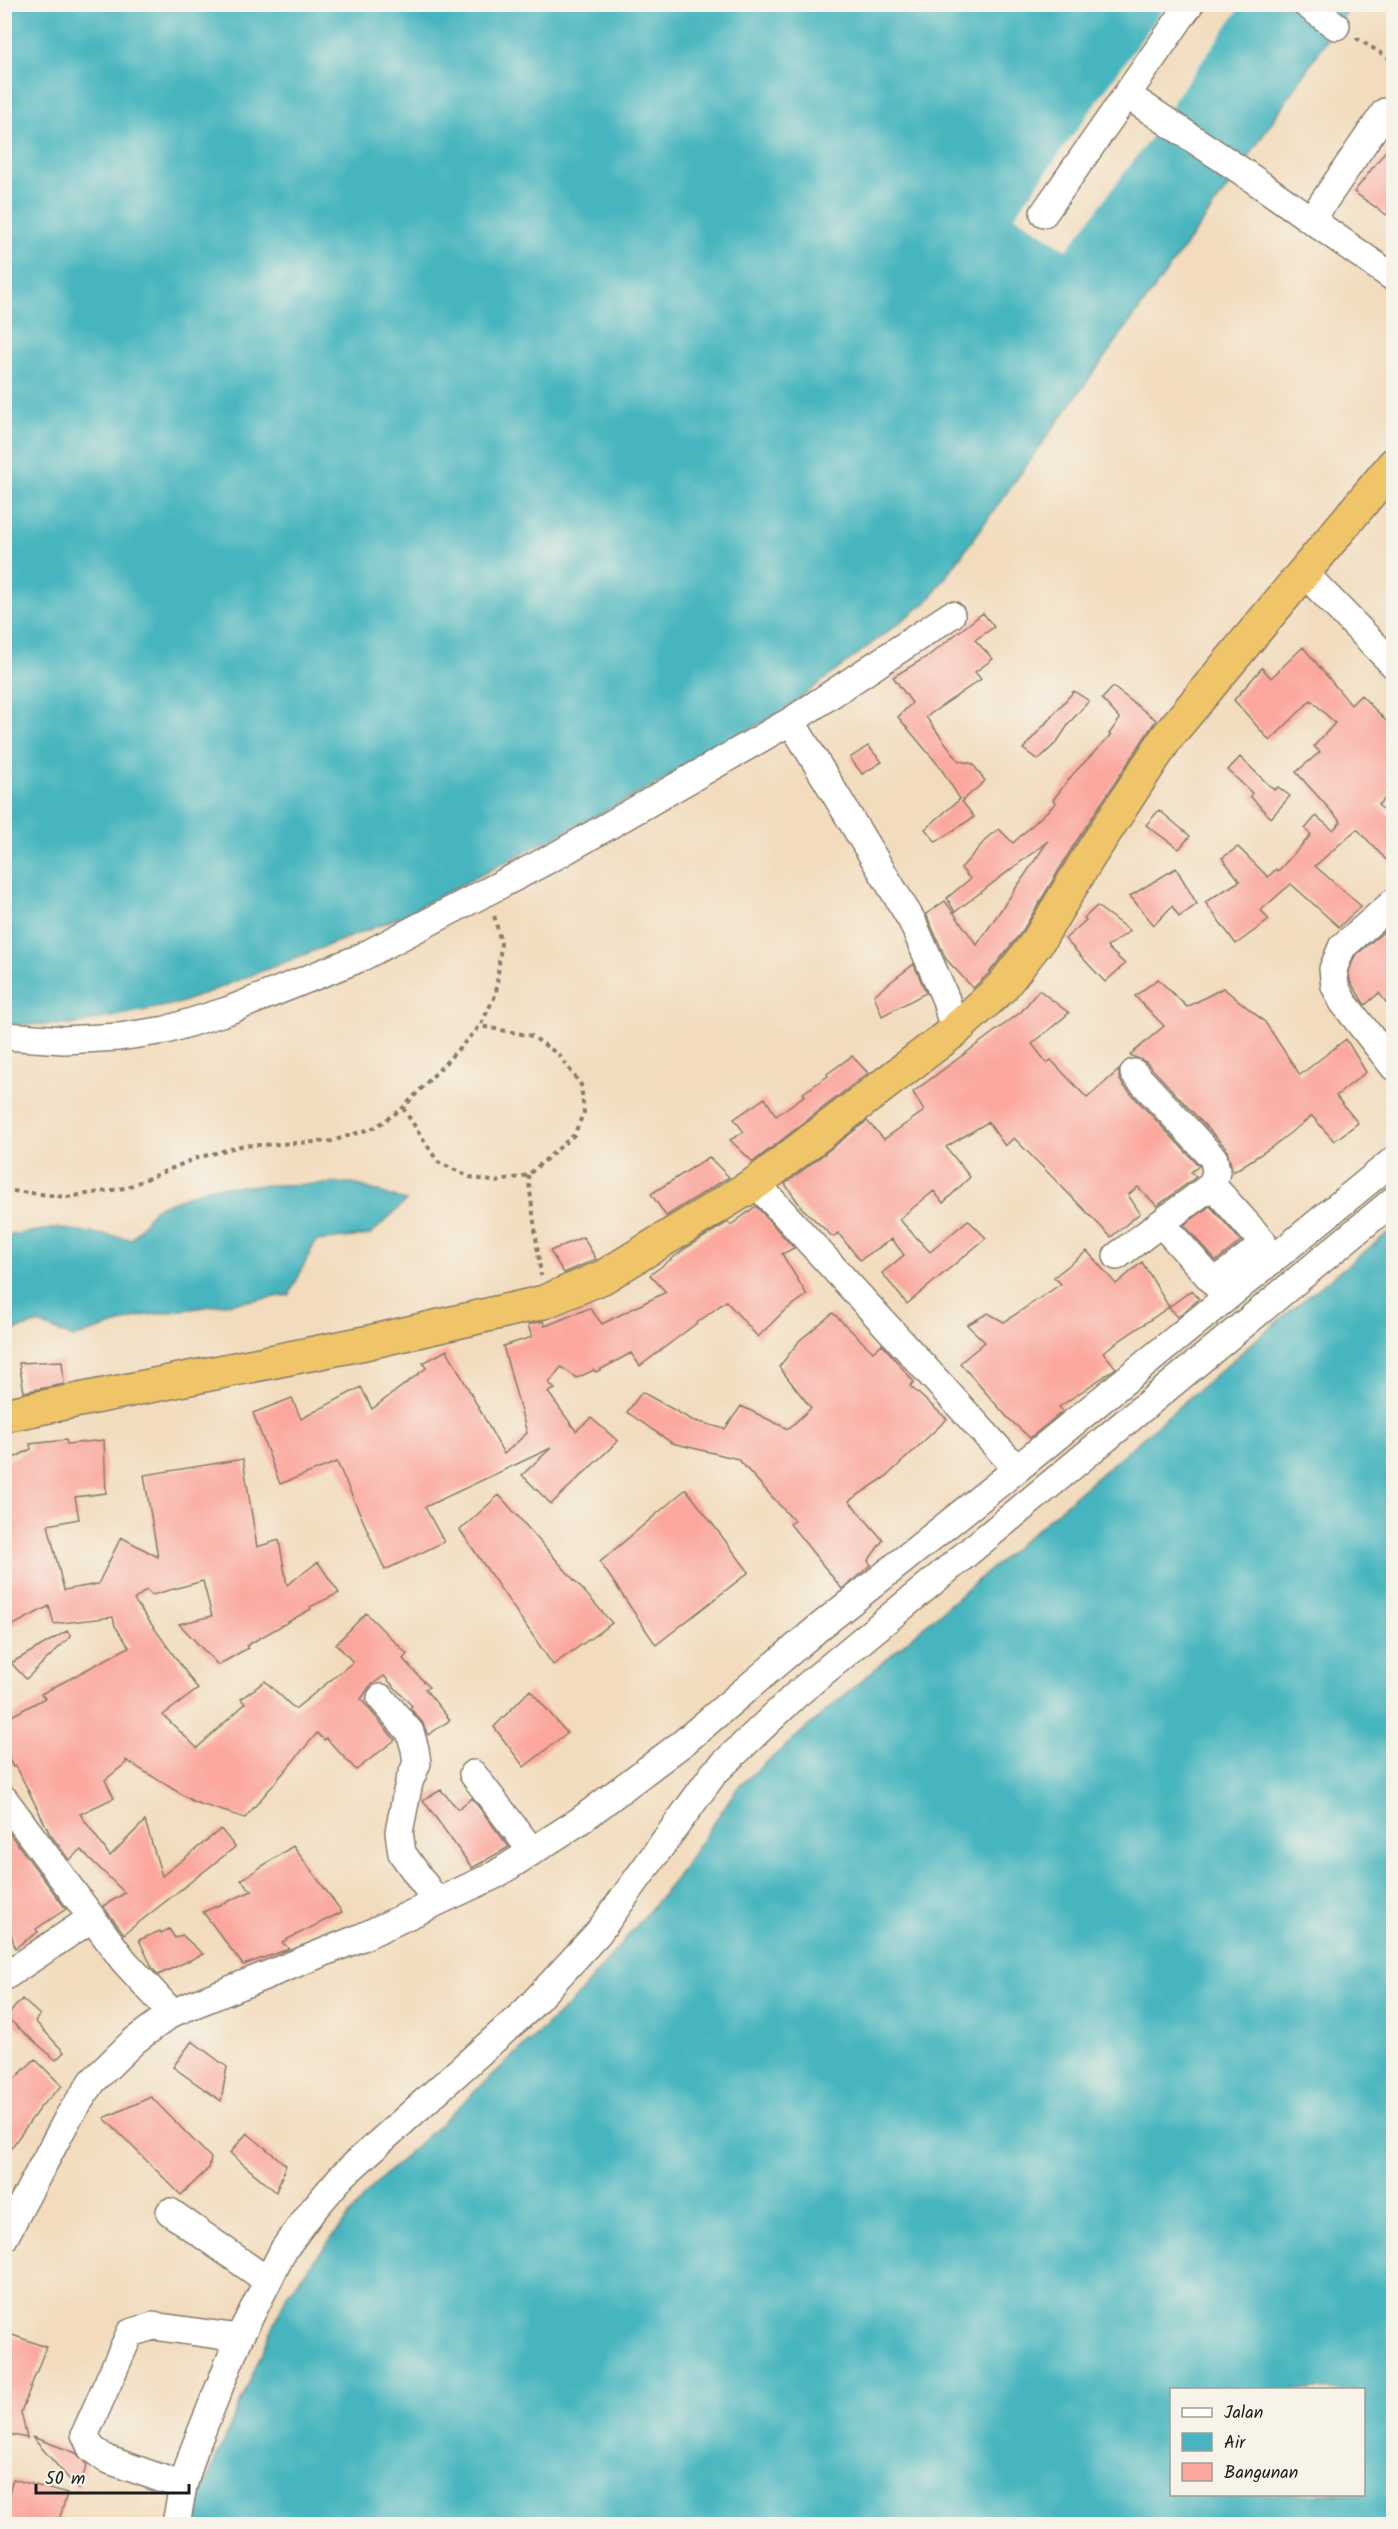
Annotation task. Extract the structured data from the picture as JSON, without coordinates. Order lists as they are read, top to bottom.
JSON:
{
  "legend": ["Jalan", "Air", "Bangunan"],
  "scale_bar": "50 m"
}
